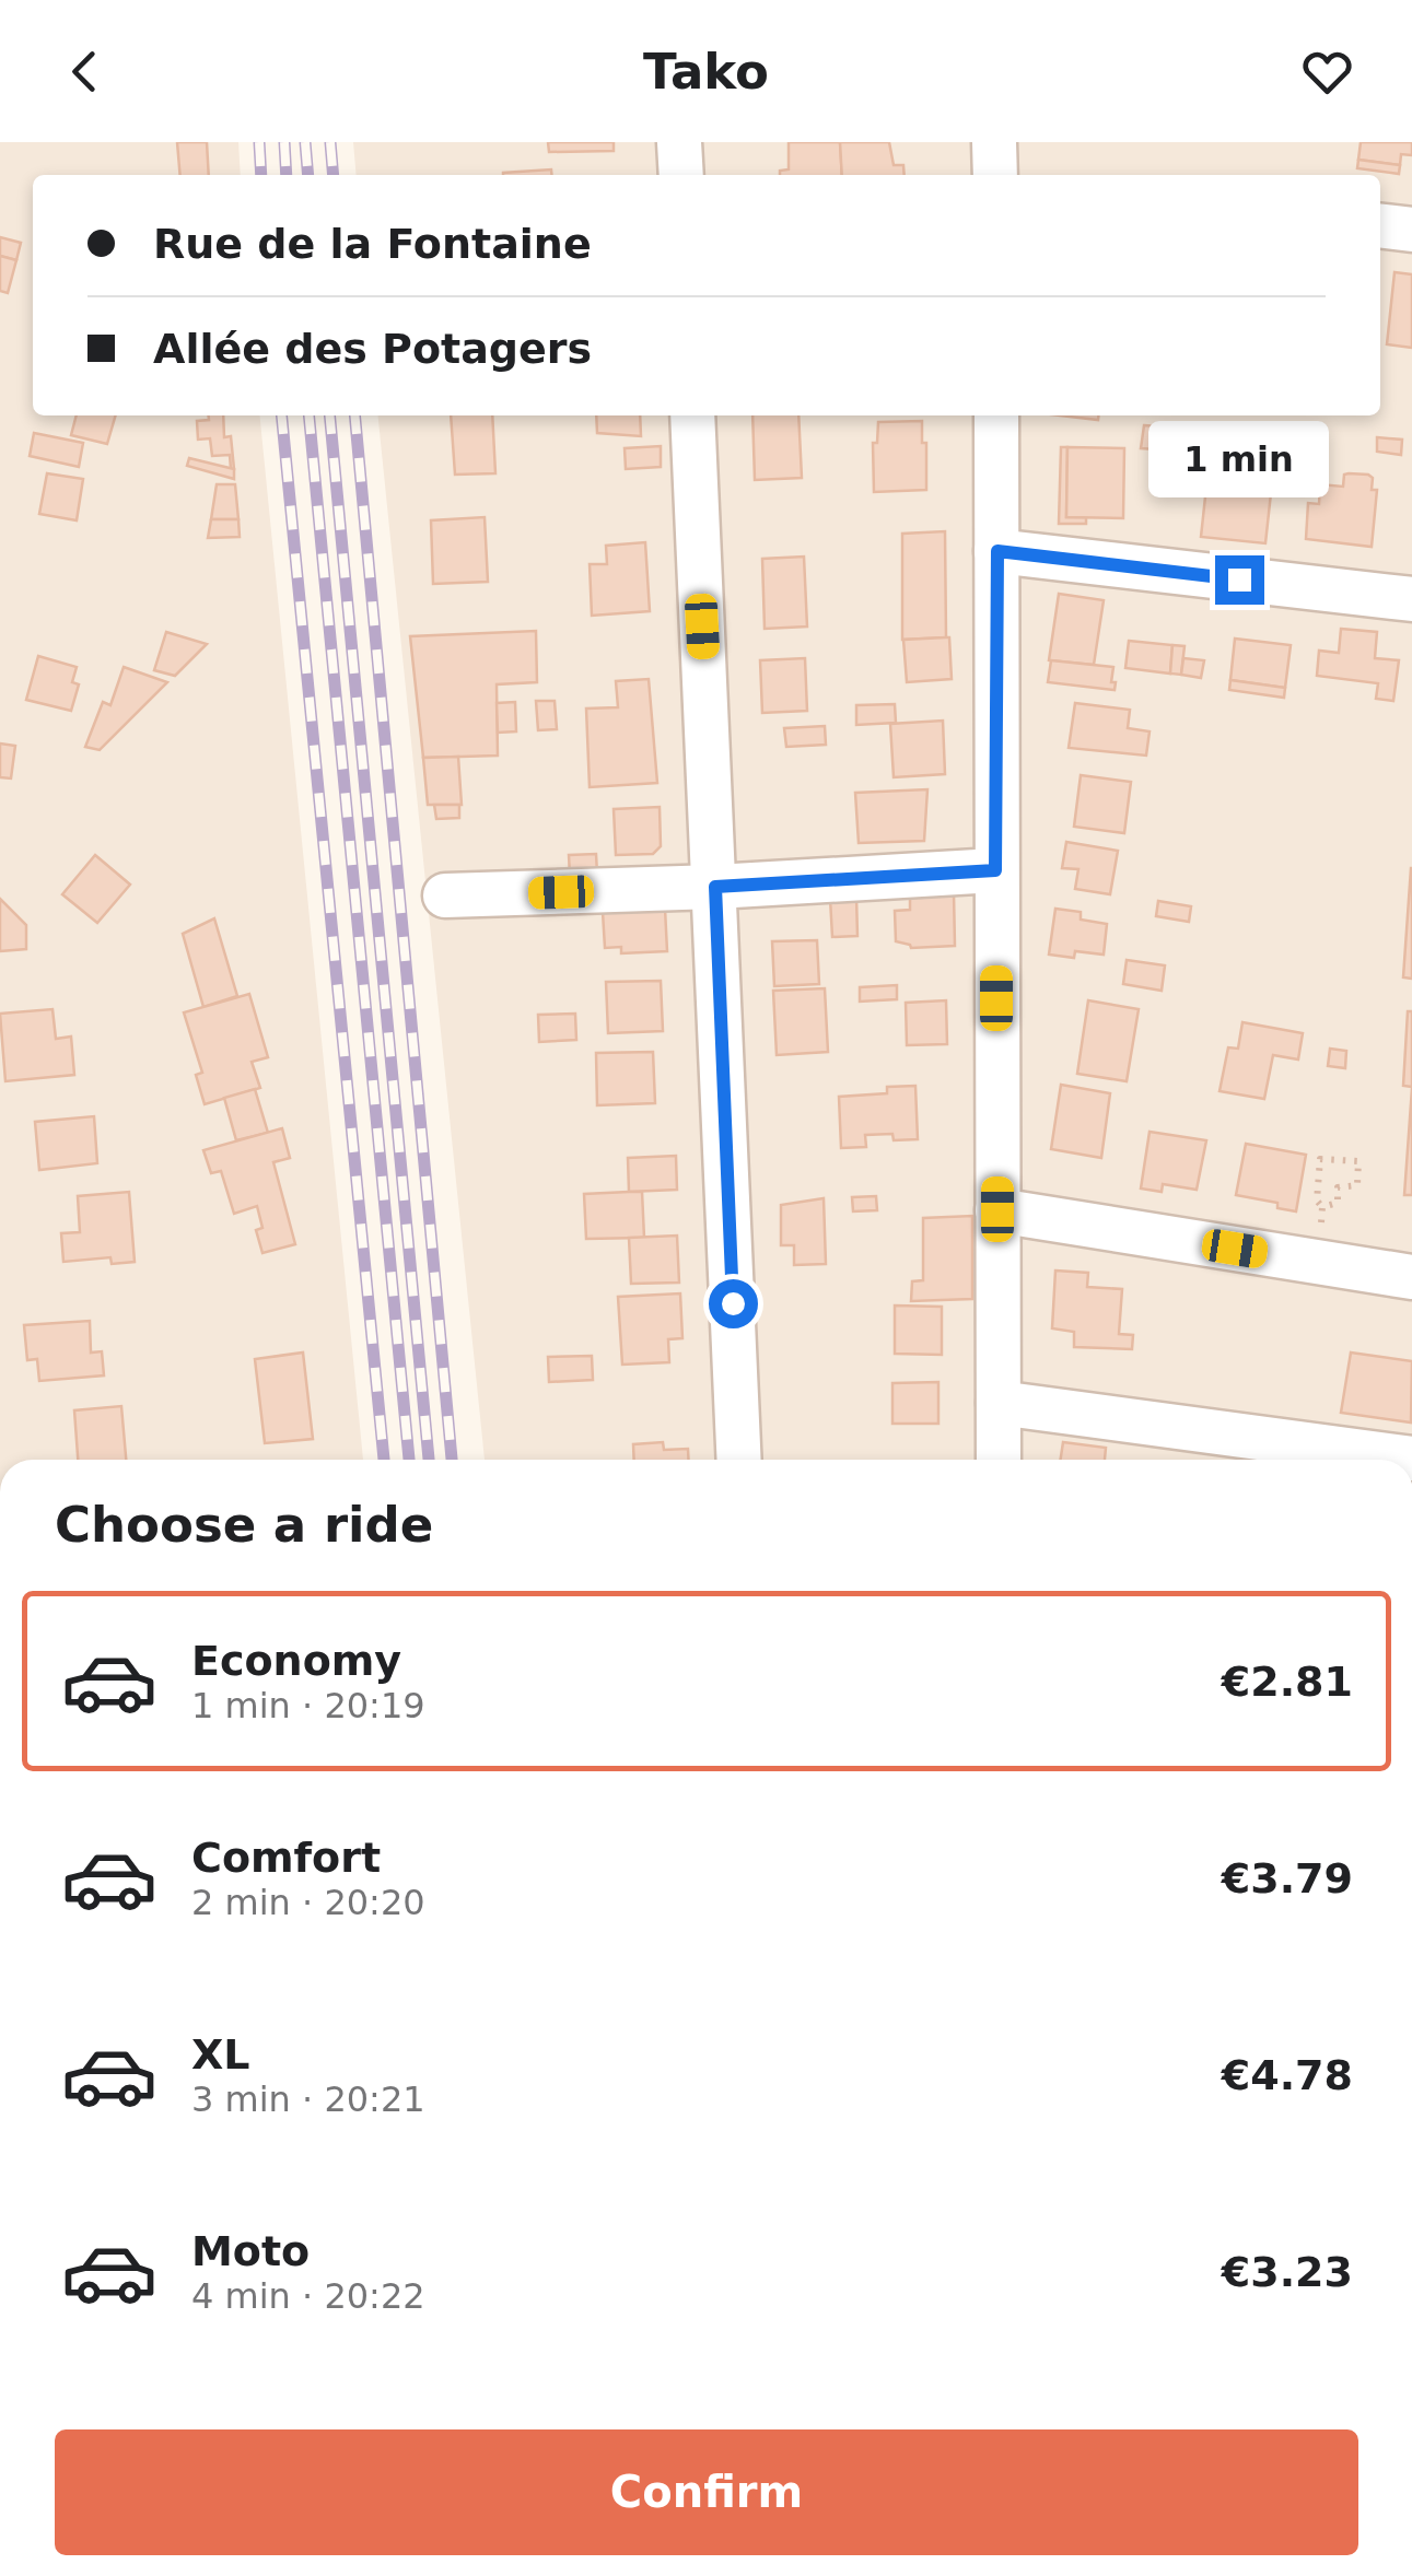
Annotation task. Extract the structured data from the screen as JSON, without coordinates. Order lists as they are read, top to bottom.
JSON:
{
  "page": {
    "header": "Tako",
    "banner": ["Rue de la Fontaine", "Allée des Potagers"],
    "bubble": "1 min",
    "heading": "Choose a ride",
    "list": [
      {
        "name": "Economy",
        "note": "1 min · 20:19",
        "value": "€2.81"
      },
      {
        "name": "Comfort",
        "note": "2 min · 20:20",
        "value": "€3.79"
      },
      {
        "name": "XL",
        "note": "3 min · 20:21",
        "value": "€4.78"
      },
      {
        "name": "Moto",
        "note": "4 min · 20:22",
        "value": "€3.23"
      }
    ],
    "buttons": "Confirm"
  }
}
